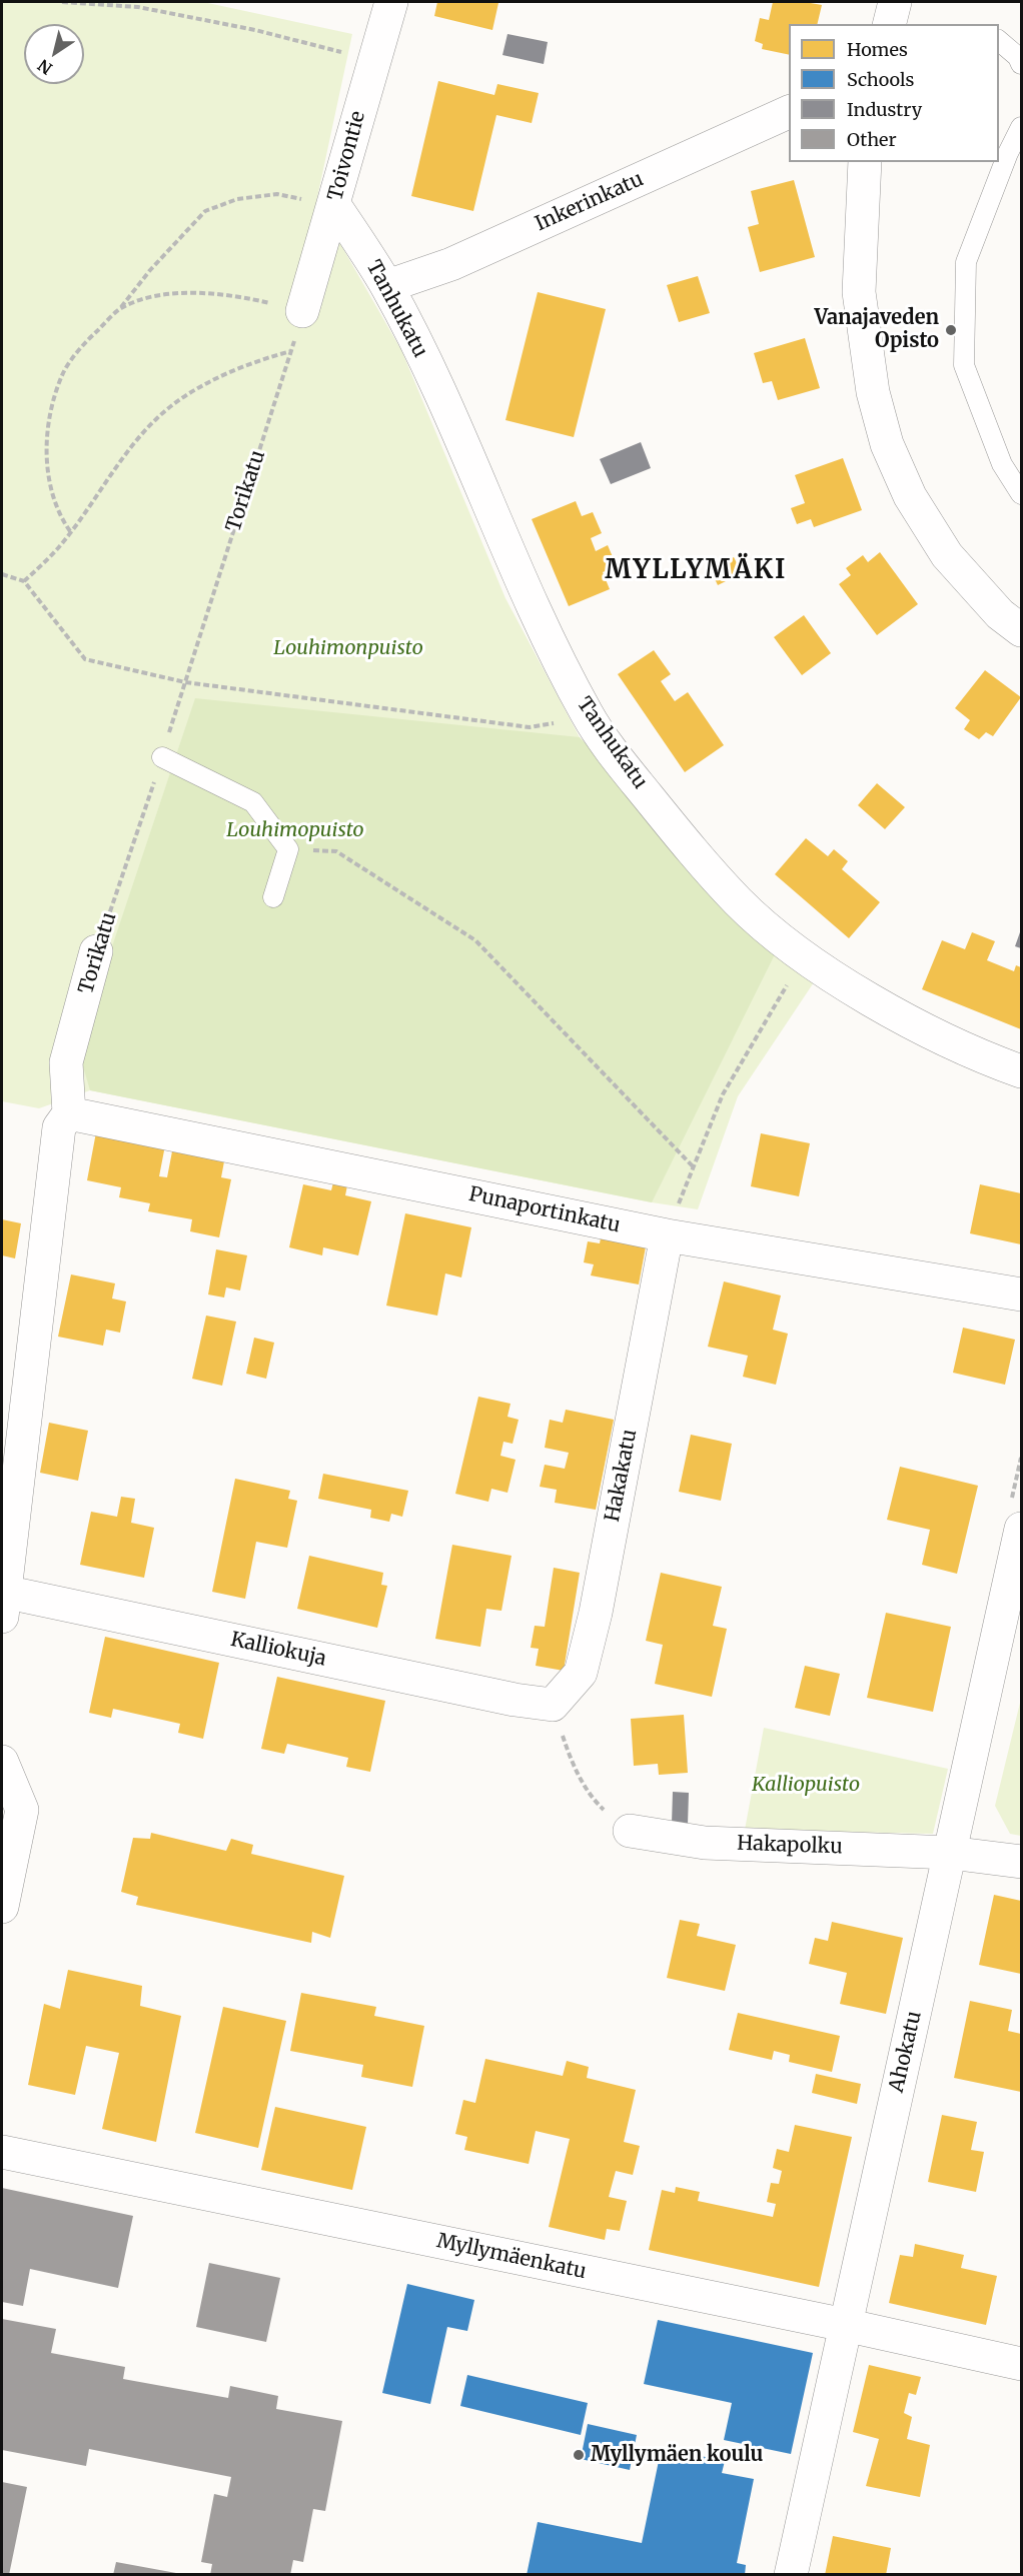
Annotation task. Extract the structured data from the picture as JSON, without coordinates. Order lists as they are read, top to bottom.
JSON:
{
  "streets": {
    "street": [
      "Toivontie",
      "Inkerinkatu",
      "Tanhukatu",
      "Torikatu",
      "Punaportinkatu",
      "Hakakatu",
      "Kalliokuja",
      "Hakapolku",
      "Ahokatu",
      "Myllymäenkatu"
    ]
  },
  "crossings": [
    ["Toivontie", "Tanhukatu"],
    ["Toivontie", "Torikatu"],
    ["Inkerinkatu", "Tanhukatu"],
    ["Torikatu", "Punaportinkatu"],
    ["Torikatu", "Kalliokuja"],
    ["Punaportinkatu", "Hakakatu"],
    ["Hakakatu", "Kalliokuja"],
    ["Hakapolku", "Ahokatu"],
    ["Ahokatu", "Myllymäenkatu"]
  ],
  "districts": ["MYLLYMÄKI"],
  "parks": ["Louhimonpuisto", "Louhimopuisto", "Kalliopuisto"],
  "places": ["Vanajaveden Opisto", "Myllymäen koulu"],
  "legend": [
    "Homes",
    "Schools",
    "Industry",
    "Other"
  ],
  "north": "bottom left"
}
